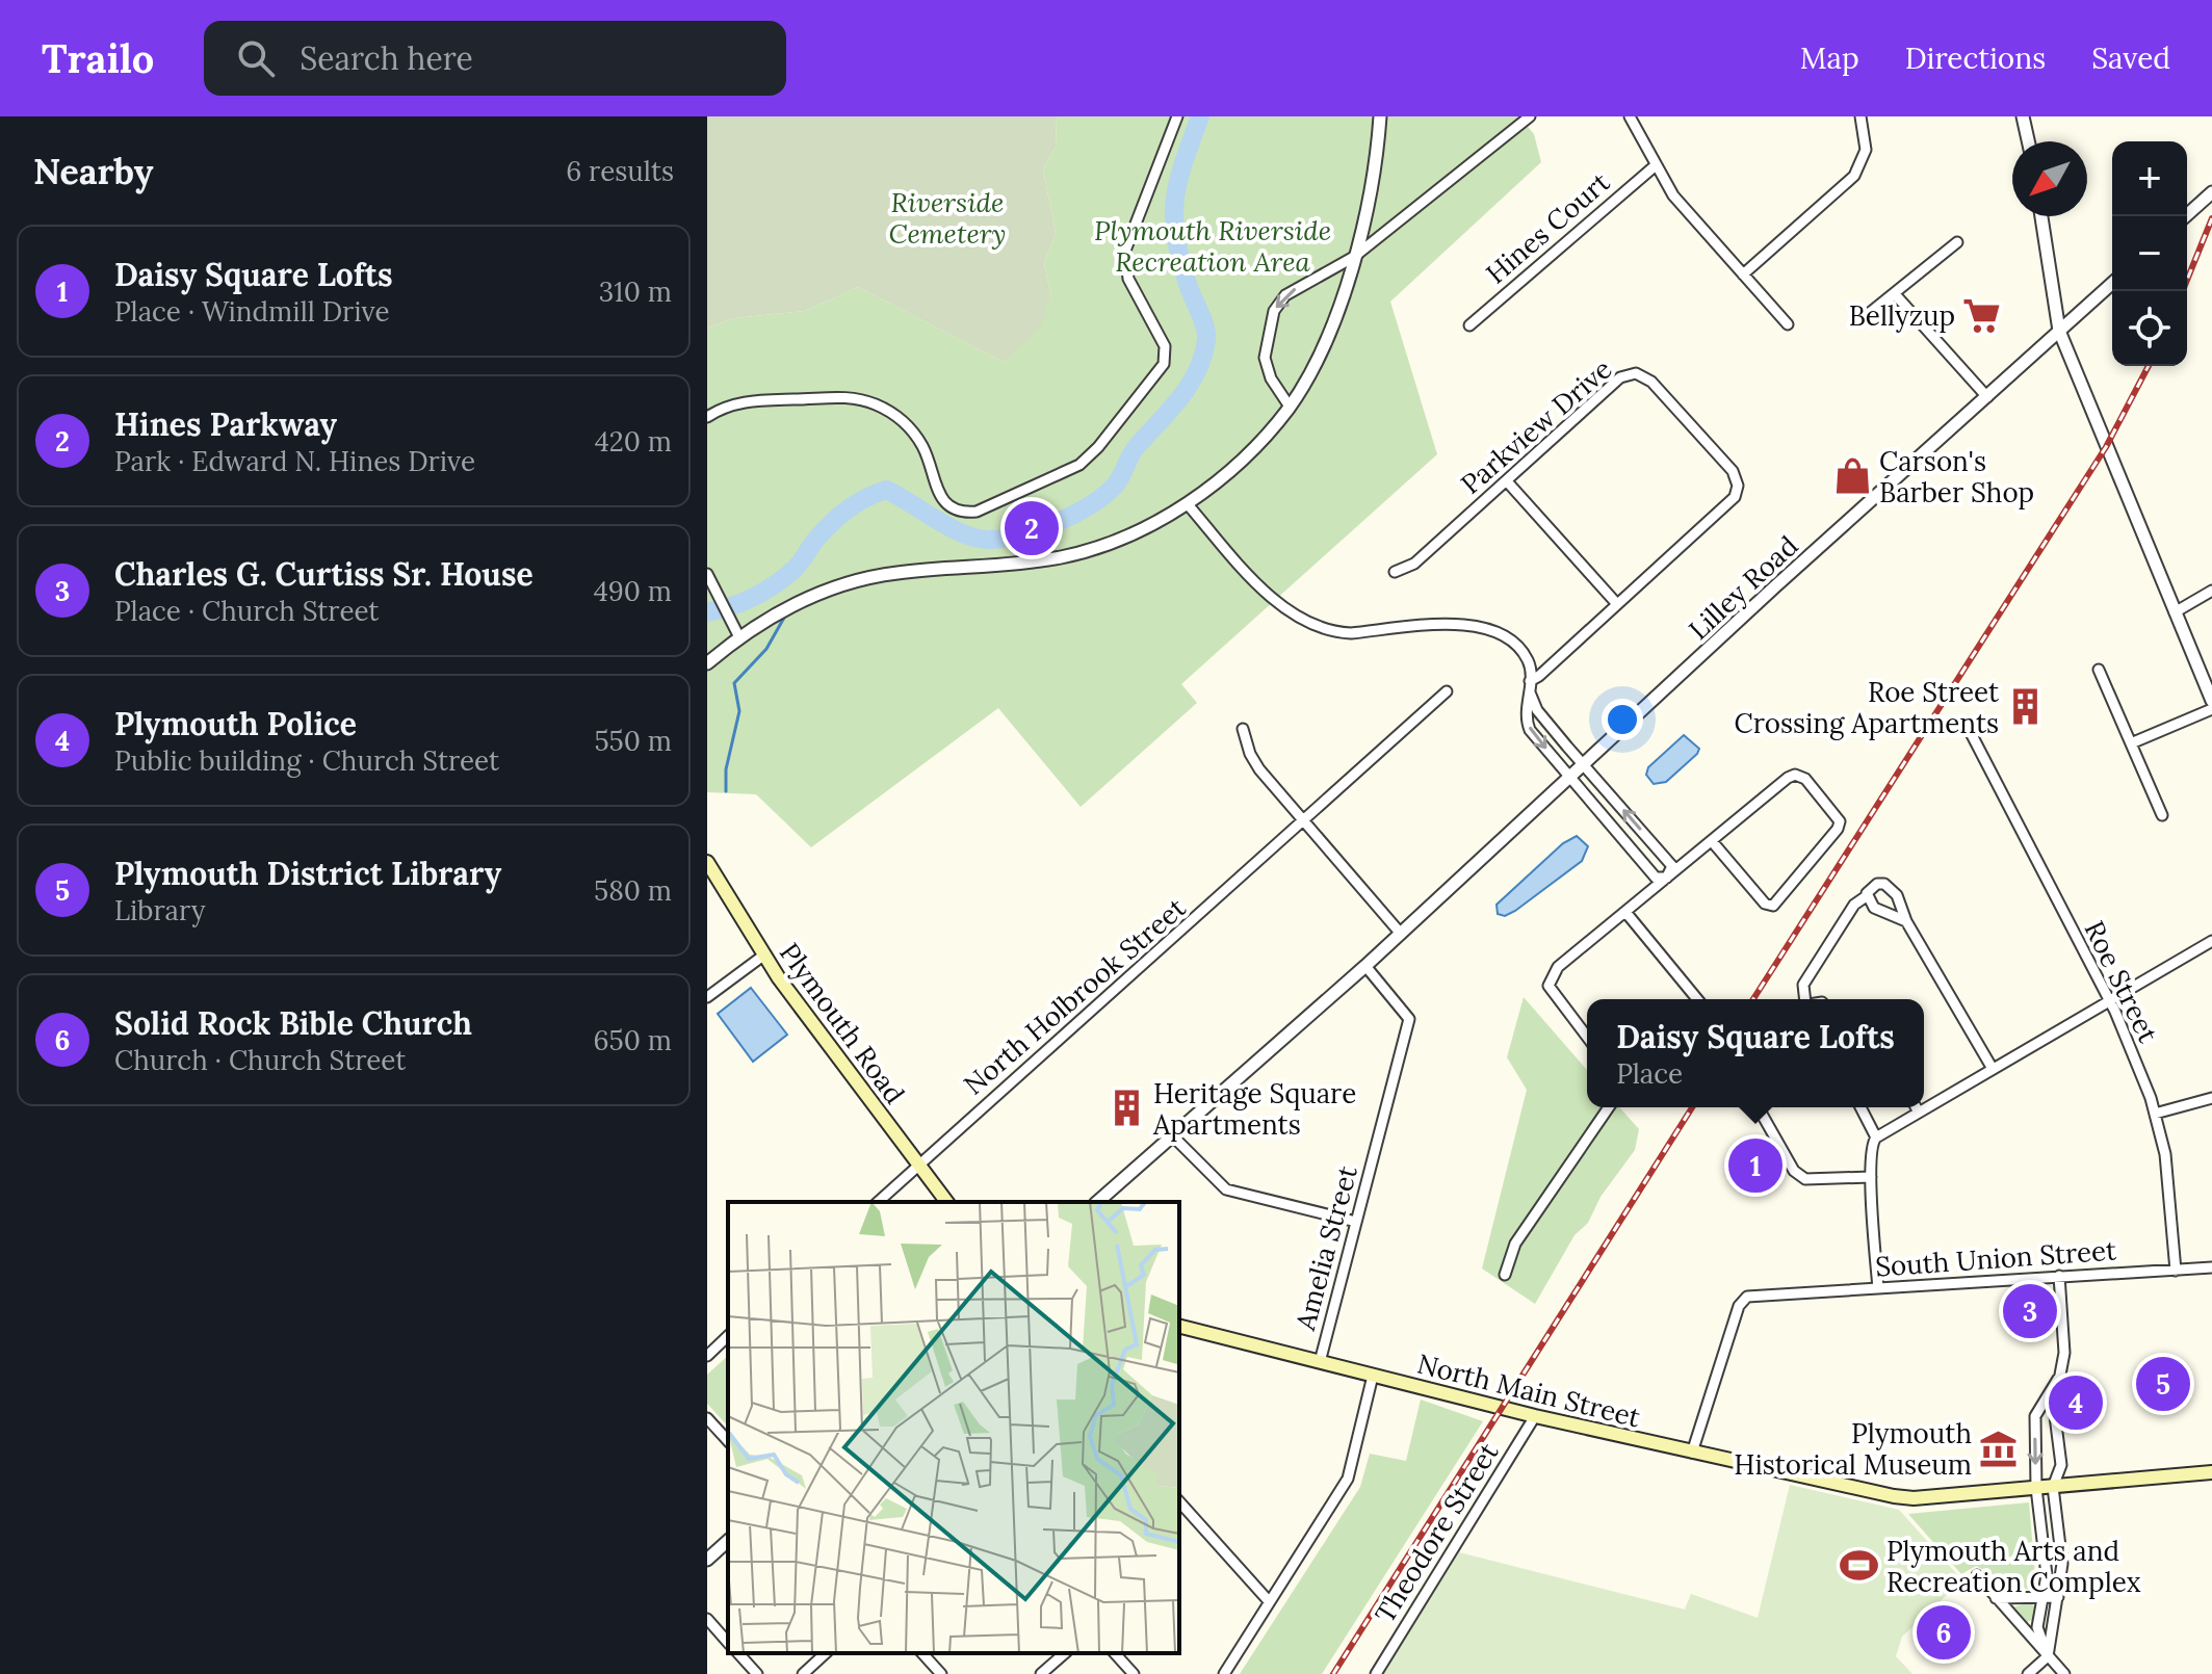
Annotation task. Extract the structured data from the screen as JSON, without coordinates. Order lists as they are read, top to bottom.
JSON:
{
  "streets": {
    "main road": ["Plymouth Road", "North Main Street"],
    "street": [
      "Hines Court",
      "Parkview Drive",
      "Lilley Road",
      "Roe Street",
      "North Holbrook Street",
      "Amelia Street",
      "South Union Street",
      "Theodore Street"
    ]
  },
  "crossings": [
    ["Lilley Road", "Amelia Street"],
    ["Roe Street", "South Union Street"],
    ["North Holbrook Street", "Plymouth Road"],
    ["Amelia Street", "North Main Street"],
    ["South Union Street", "North Main Street"],
    ["North Main Street", "Theodore Street"]
  ],
  "parks": ["Riverside Cemetery", "Plymouth Riverside Recreation Area"],
  "places": {
    "supermarket": ["Bellyzup"],
    "shop": ["Carson's Barber Shop"],
    "building": ["Roe Street Crossing Apartments", "Heritage Square Apartments"],
    "museum": ["Plymouth Historical Museum"],
    "sports": ["Plymouth Arts and Recreation Complex"]
  },
  "north": "bottom left",
  "page": {
    "header": "Trailo",
    "search": "Search here",
    "nav": ["Map", "Directions", "Saved"],
    "heading": ["Nearby", "6 results"],
    "map_buttons": ["+", "−"],
    "list": [
      {
        "mark": "1",
        "name": "Daisy Square Lofts",
        "note": "Place · Windmill Drive",
        "value": "310 m"
      },
      {
        "mark": "2",
        "name": "Hines Parkway",
        "note": "Park · Edward N. Hines Drive",
        "value": "420 m"
      },
      {
        "mark": "3",
        "name": "Charles G. Curtiss Sr. House",
        "note": "Place · Church Street",
        "value": "490 m"
      },
      {
        "mark": "4",
        "name": "Plymouth Police",
        "note": "Public building · Church Street",
        "value": "550 m"
      },
      {
        "mark": "5",
        "name": "Plymouth District Library",
        "note": "Library",
        "value": "580 m"
      },
      {
        "mark": "6",
        "name": "Solid Rock Bible Church",
        "note": "Church · Church Street",
        "value": "650 m"
      }
    ],
    "pins": [
      "2",
      "1",
      "3",
      "5",
      "4",
      "6"
    ],
    "popup": ["Daisy Square Lofts", "Place"]
  }
}
